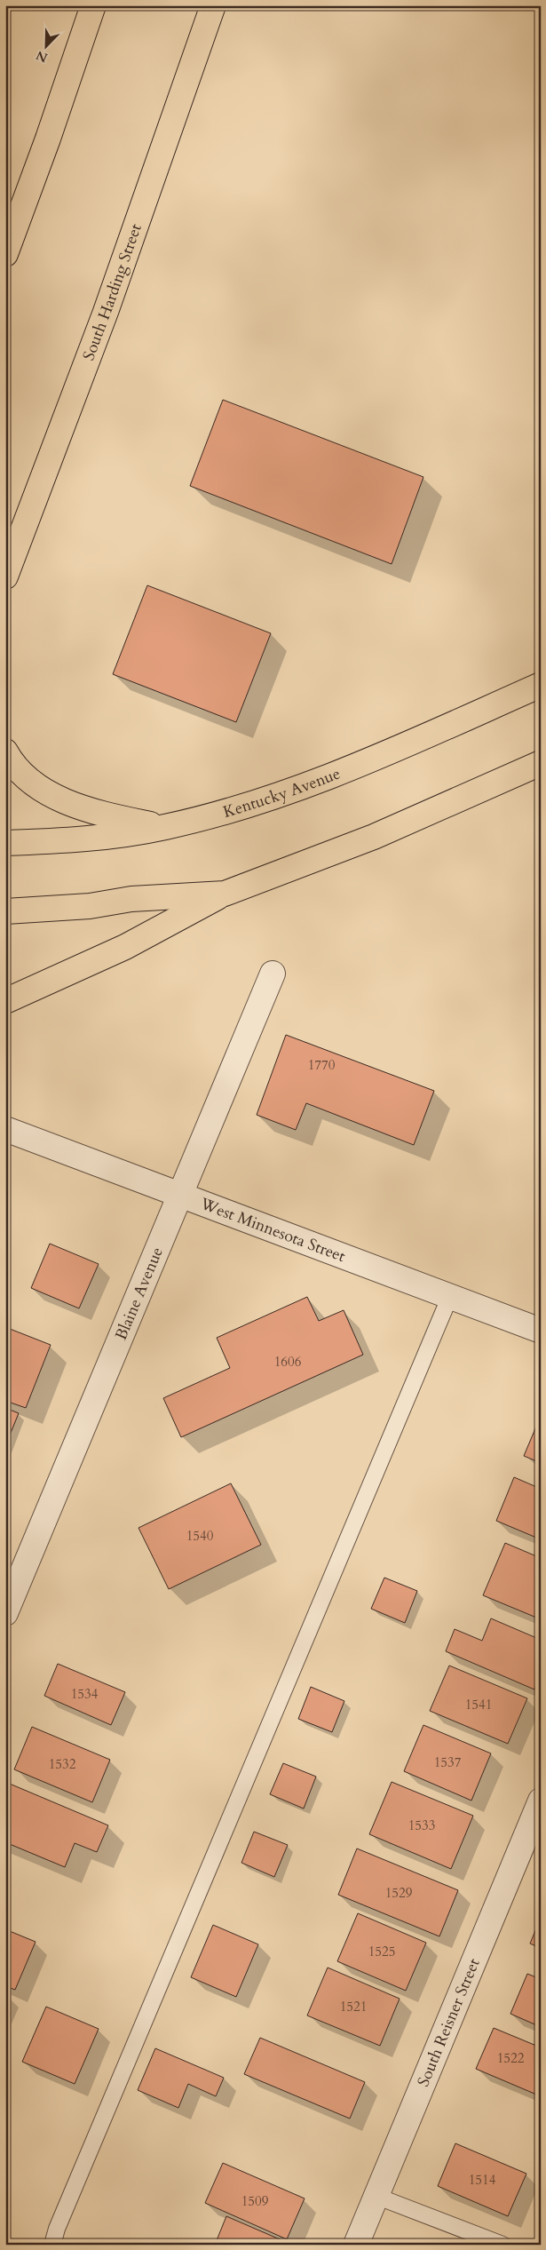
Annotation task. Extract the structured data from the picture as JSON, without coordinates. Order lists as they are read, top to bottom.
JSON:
{
  "streets": {
    "main road": ["South Harding Street", "Kentucky Avenue"],
    "street": ["West Minnesota Street", "Blaine Avenue", "South Reisner Street"]
  },
  "crossings": [
    ["West Minnesota Street", "Blaine Avenue"]
  ],
  "house_numbers": [
    "1770",
    "1606",
    "1540",
    "1534",
    "1541",
    "1537",
    "1532",
    "1533",
    "1529",
    "1525",
    "1521",
    "1522",
    "1514",
    "1509"
  ],
  "north": "bottom left"
}
